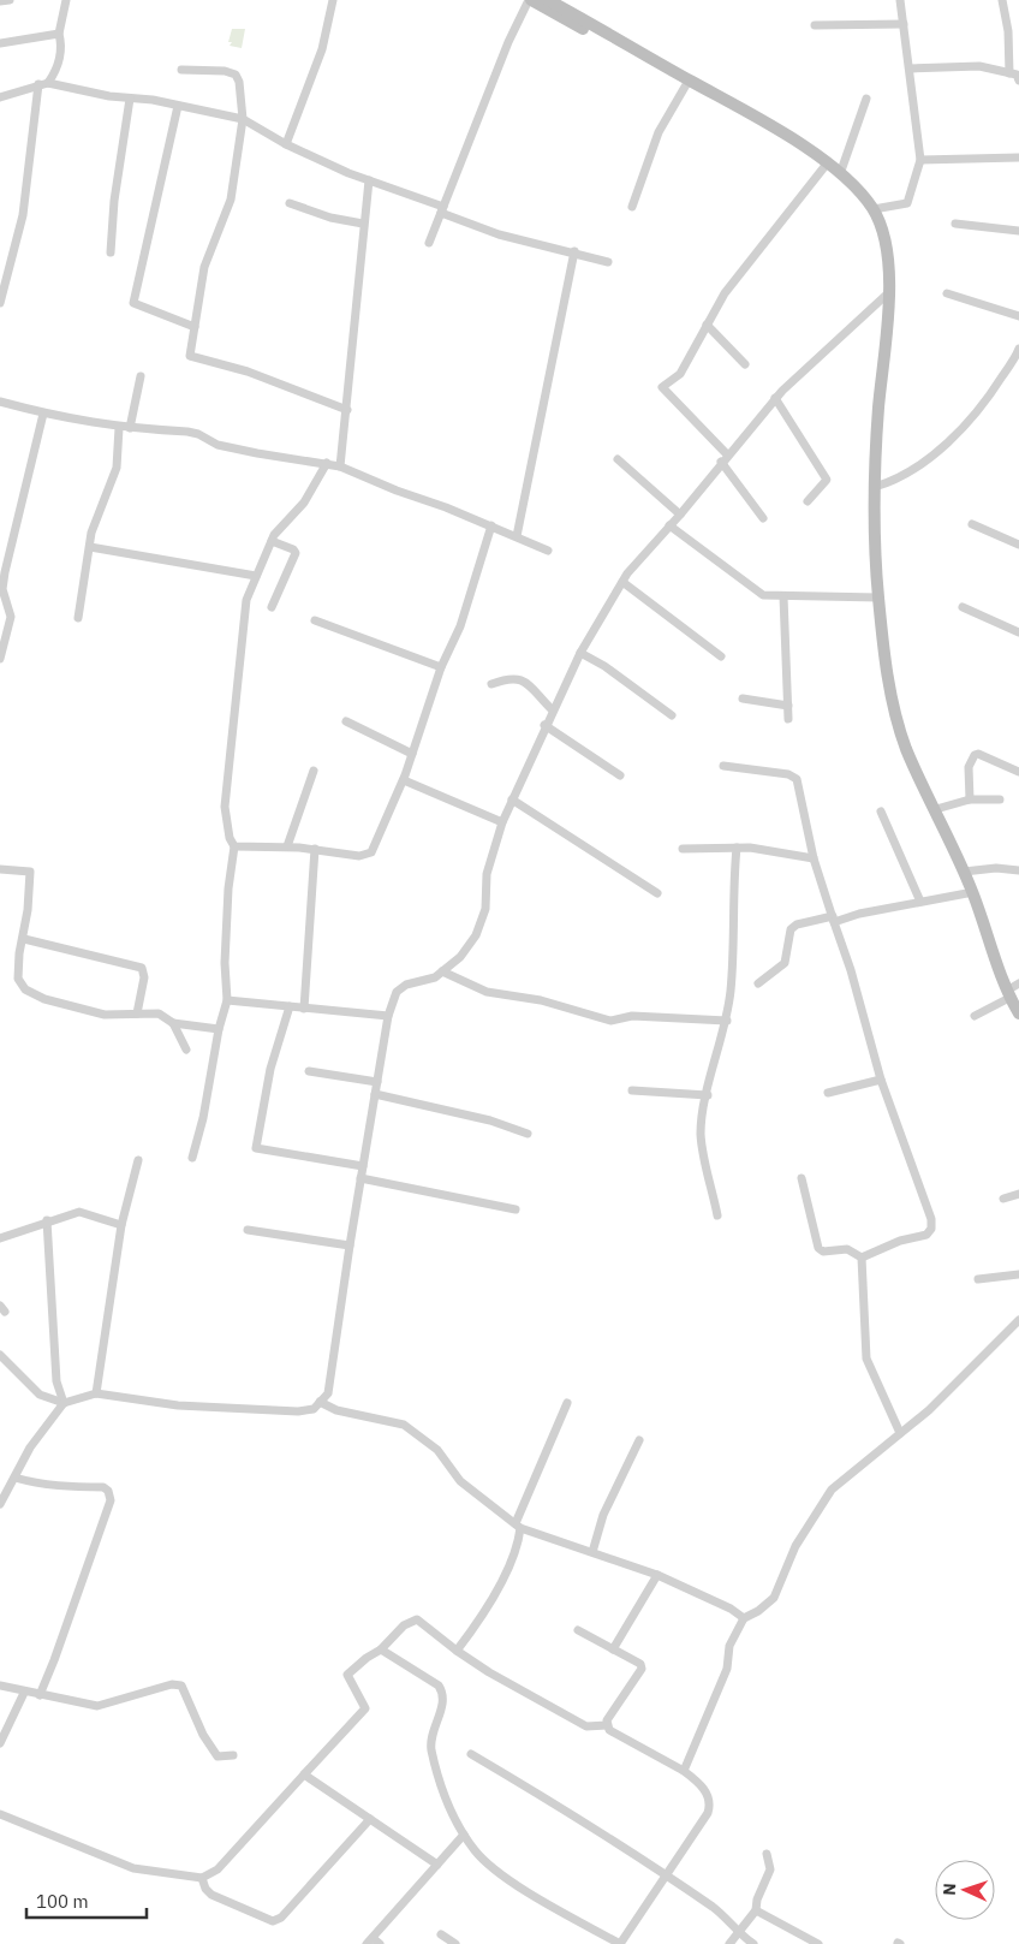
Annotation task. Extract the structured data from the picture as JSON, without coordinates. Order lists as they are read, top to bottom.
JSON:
{
  "scale_bar": "100 m",
  "north": "left"
}
